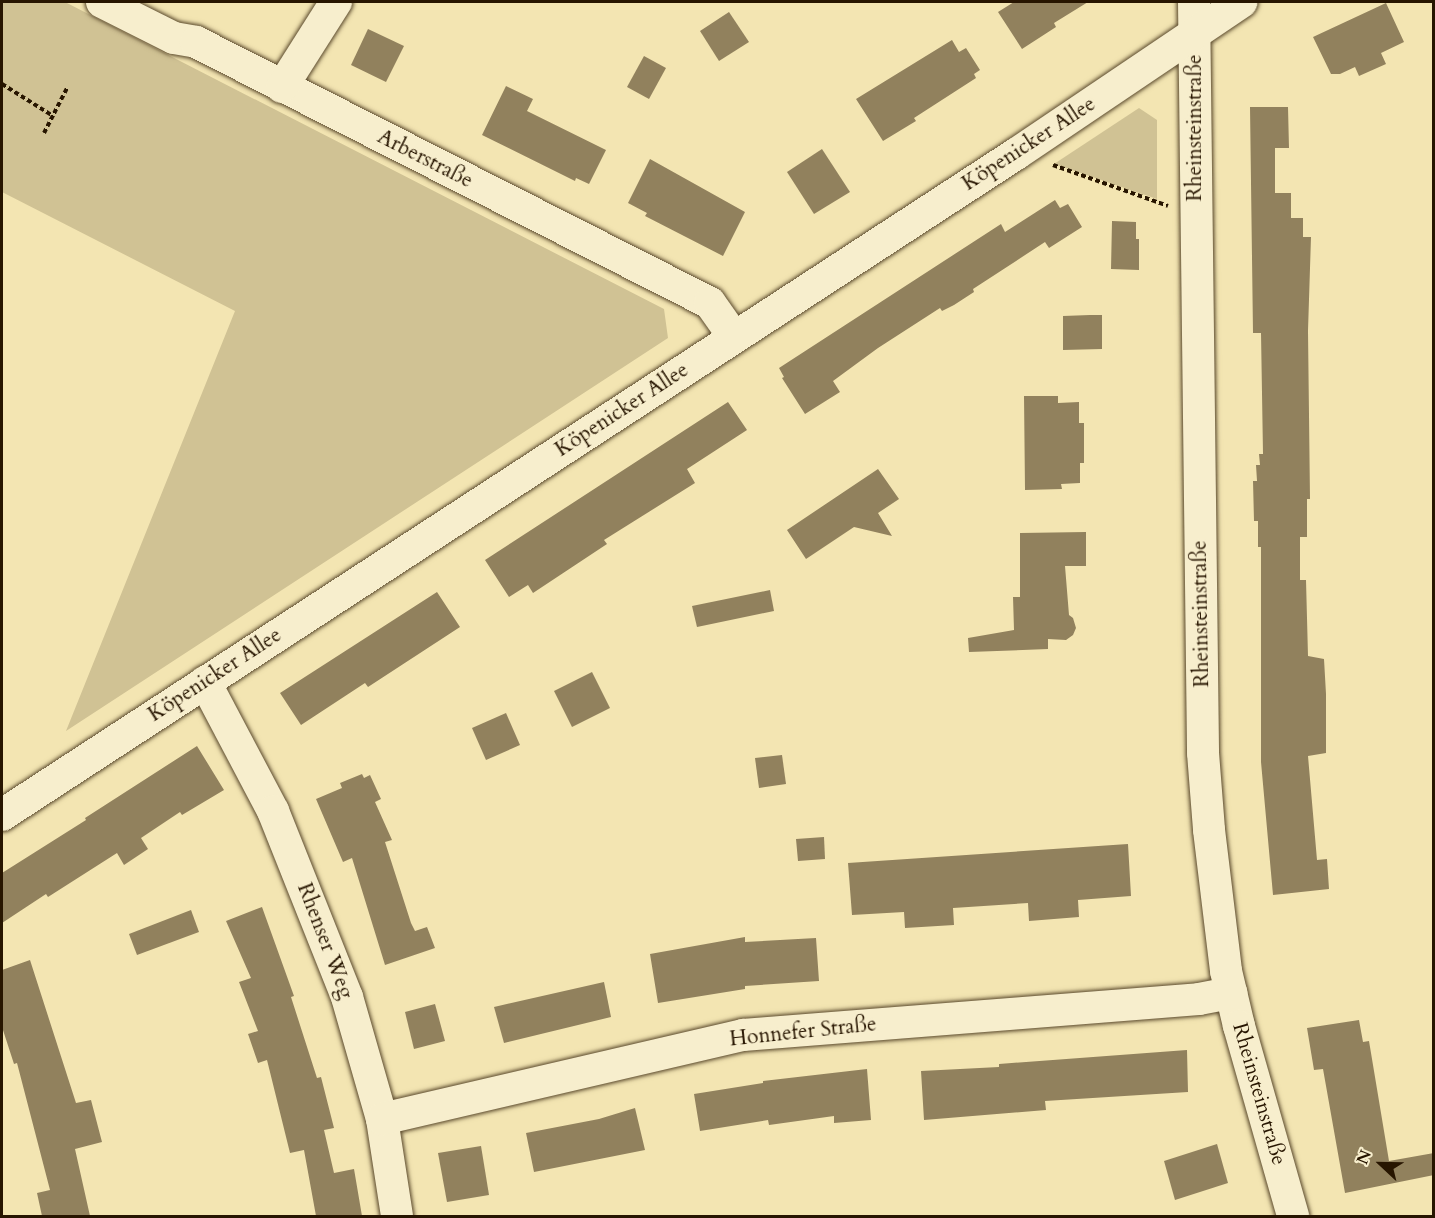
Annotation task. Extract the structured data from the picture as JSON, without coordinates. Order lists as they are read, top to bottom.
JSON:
{
  "streets": {
    "street": [
      "Rheinsteinstraße",
      "Köpenicker Allee",
      "Arberstraße",
      "Rhenser Weg",
      "Honnefer Straße"
    ]
  },
  "crossings": [
    ["Rheinsteinstraße", "Köpenicker Allee"],
    ["Rheinsteinstraße", "Honnefer Straße"],
    ["Köpenicker Allee", "Arberstraße"],
    ["Köpenicker Allee", "Rhenser Weg"],
    ["Rhenser Weg", "Honnefer Straße"]
  ],
  "north": "left"
}
